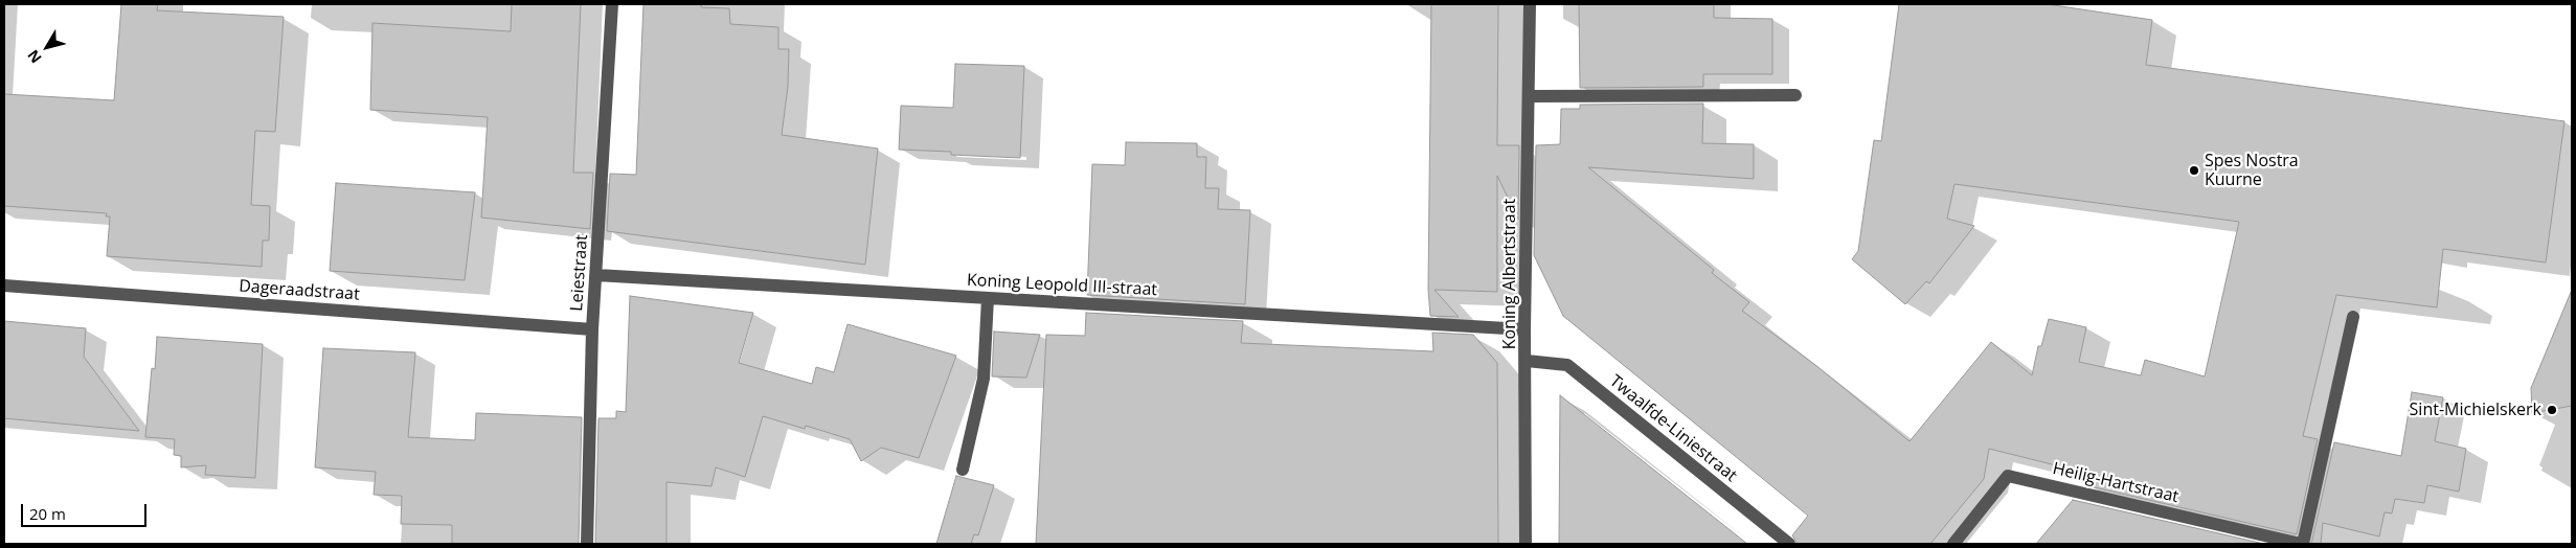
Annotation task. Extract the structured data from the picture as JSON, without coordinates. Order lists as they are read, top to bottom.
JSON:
{
  "streets": {
    "street": [
      "Leiestraat",
      "Koning Albertstraat",
      "Koning Leopold III-straat",
      "Dageraadstraat",
      "Twaalfde-Liniestraat",
      "Heilig-Hartstraat"
    ]
  },
  "crossings": [
    ["Leiestraat", "Koning Leopold III-straat"],
    ["Leiestraat", "Dageraadstraat"],
    ["Koning Albertstraat", "Koning Leopold III-straat"],
    ["Koning Albertstraat", "Twaalfde-Liniestraat"]
  ],
  "places": ["Spes Nostra Kuurne", "Sint-Michielskerk"],
  "scale_bar": "20 m",
  "north": "bottom left"
}
